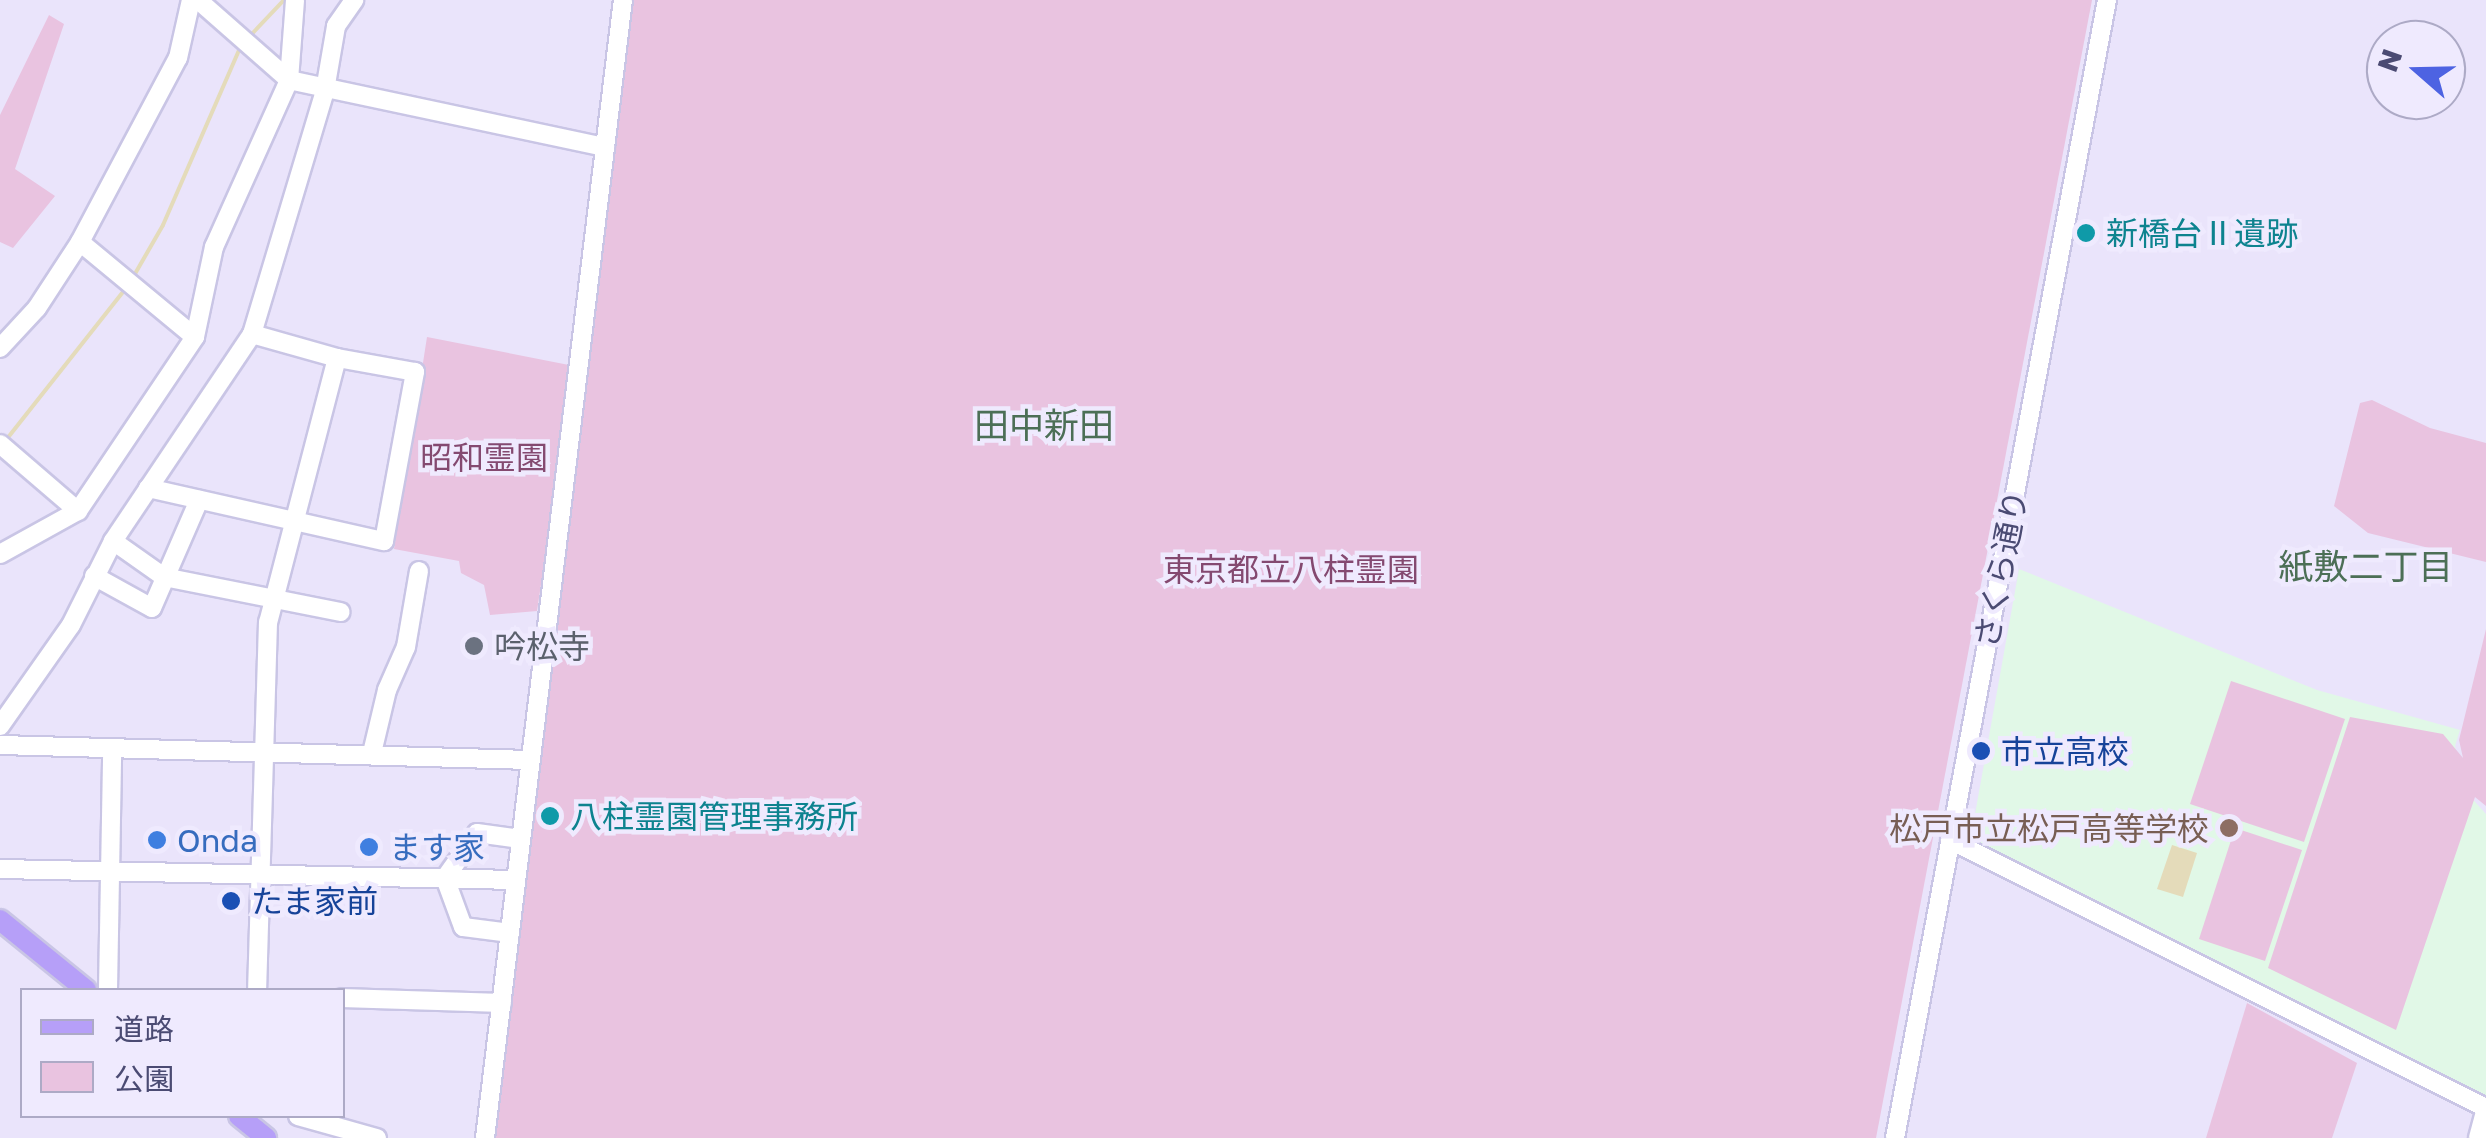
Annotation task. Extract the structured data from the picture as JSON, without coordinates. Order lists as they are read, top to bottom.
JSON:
{
  "streets": {
    "street": ["さくら通り"]
  },
  "districts": ["田中新田", "紙敷二丁目"],
  "parks": ["昭和霊園", "東京都立八柱霊園"],
  "places": [
    "新橋台Ⅱ遺跡",
    "吟松寺",
    "市立高校",
    "八柱霊園管理事務所",
    "松戸市立松戸高等学校",
    "Onda",
    "ます家",
    "たま家前"
  ],
  "legend": ["道路", "公園"],
  "north": "left"
}
